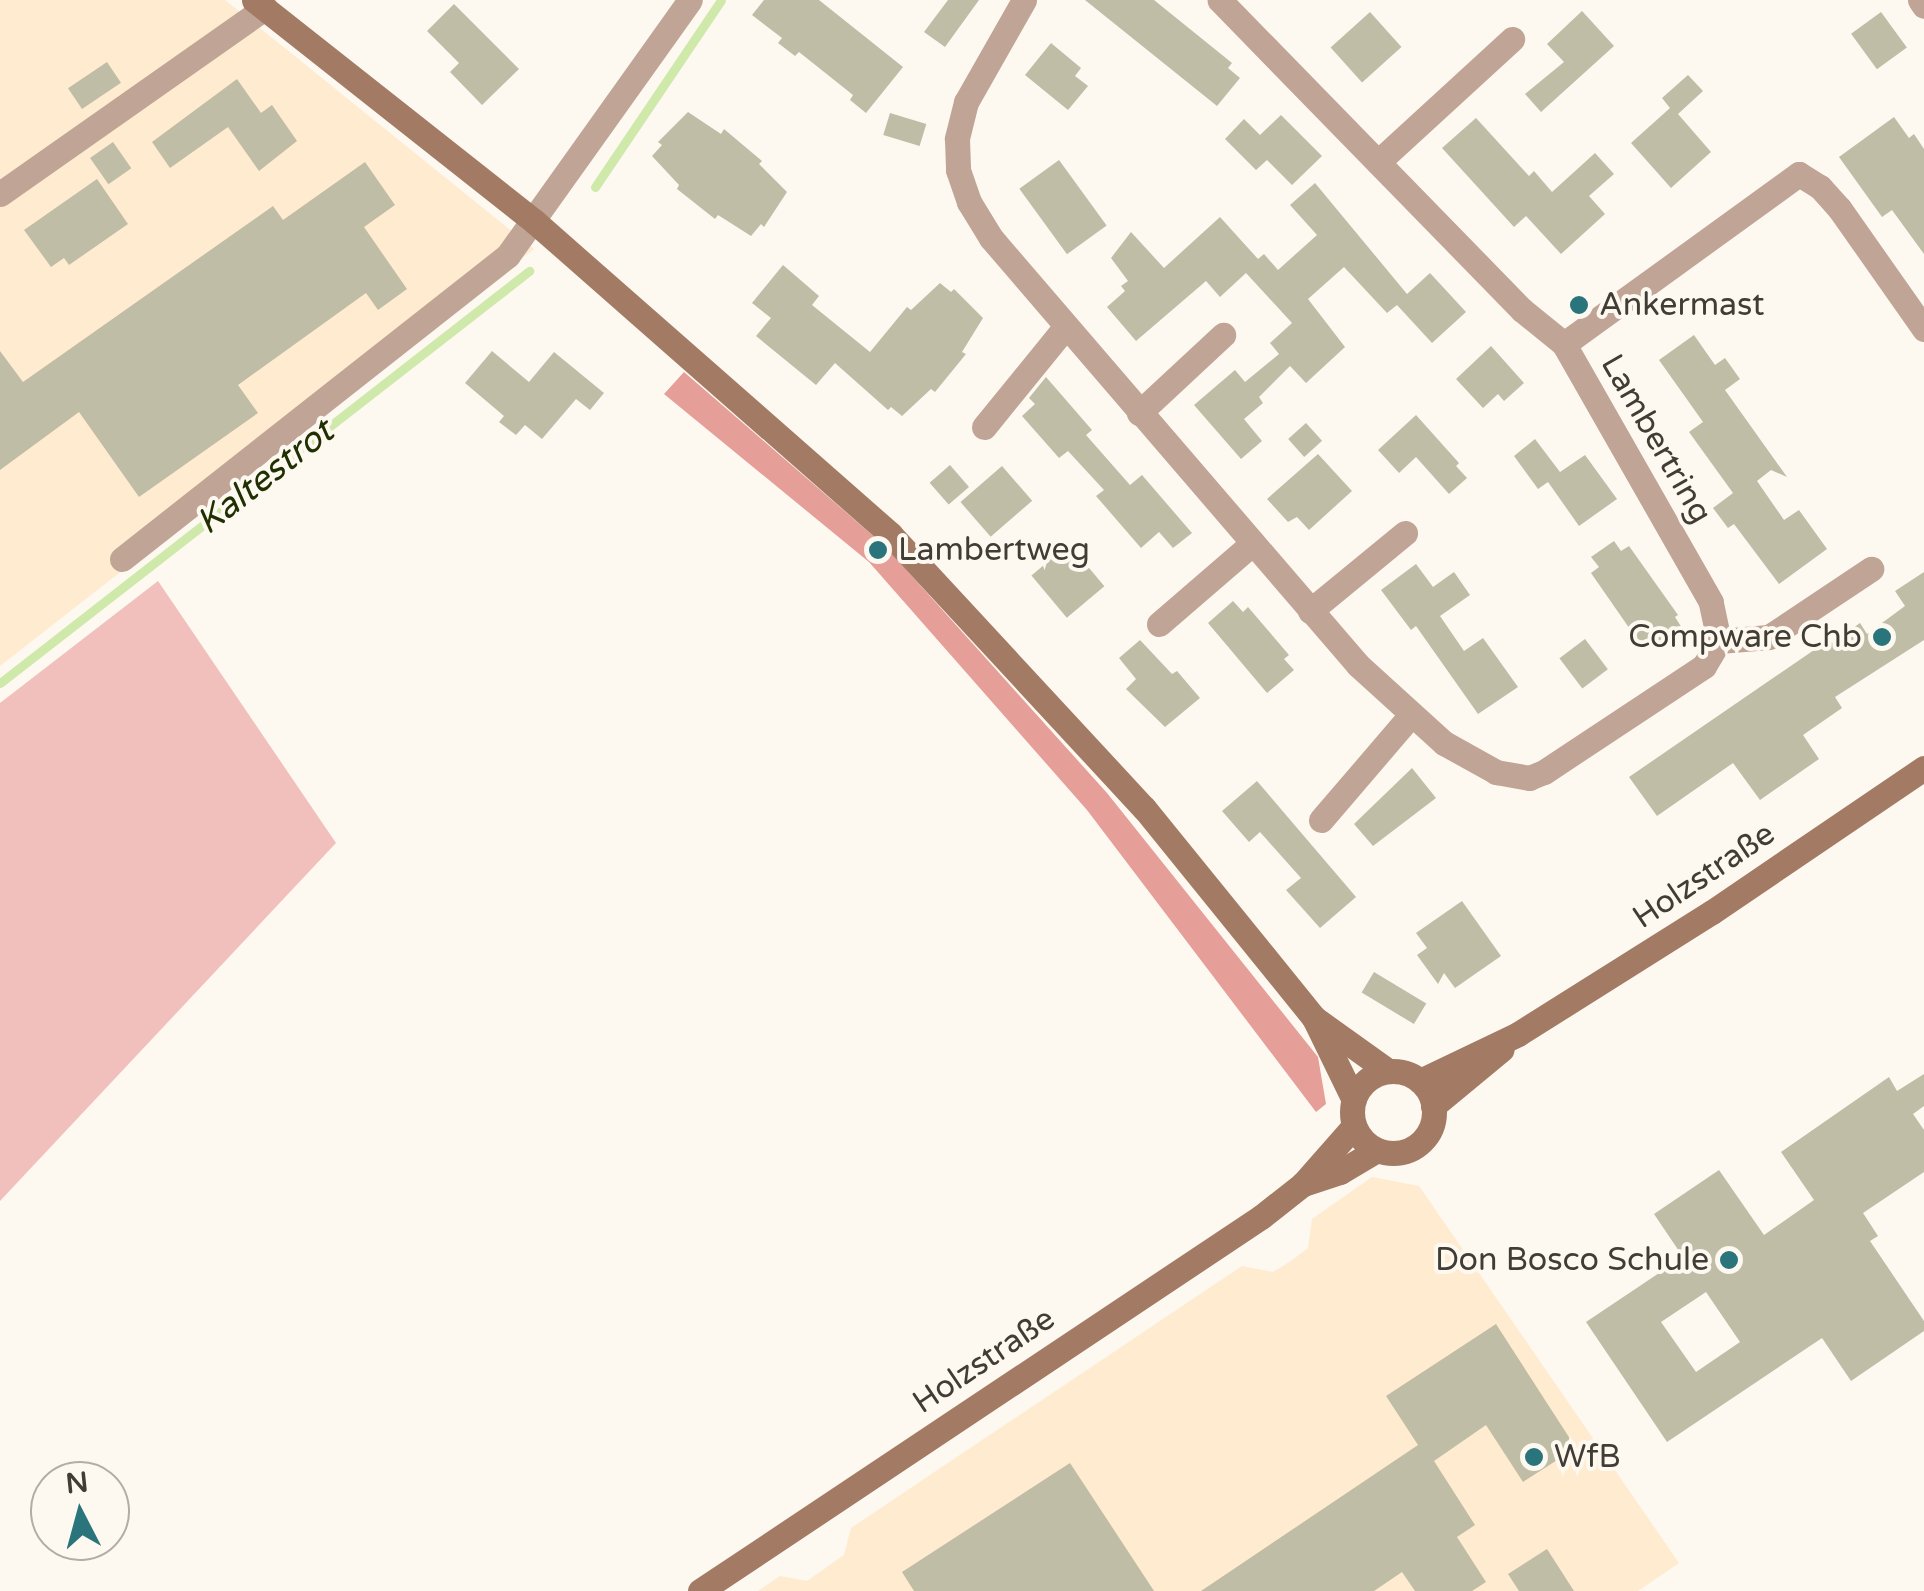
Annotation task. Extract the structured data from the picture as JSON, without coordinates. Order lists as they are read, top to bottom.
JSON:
{
  "streets": {
    "main road": ["Holzstraße"],
    "street": ["Lambertring"]
  },
  "water": ["Kaltestrot"],
  "places": [
    "Ankermast",
    "Lambertweg",
    "Compware Chb",
    "Don Bosco Schule",
    "WfB"
  ],
  "north": "top"
}
